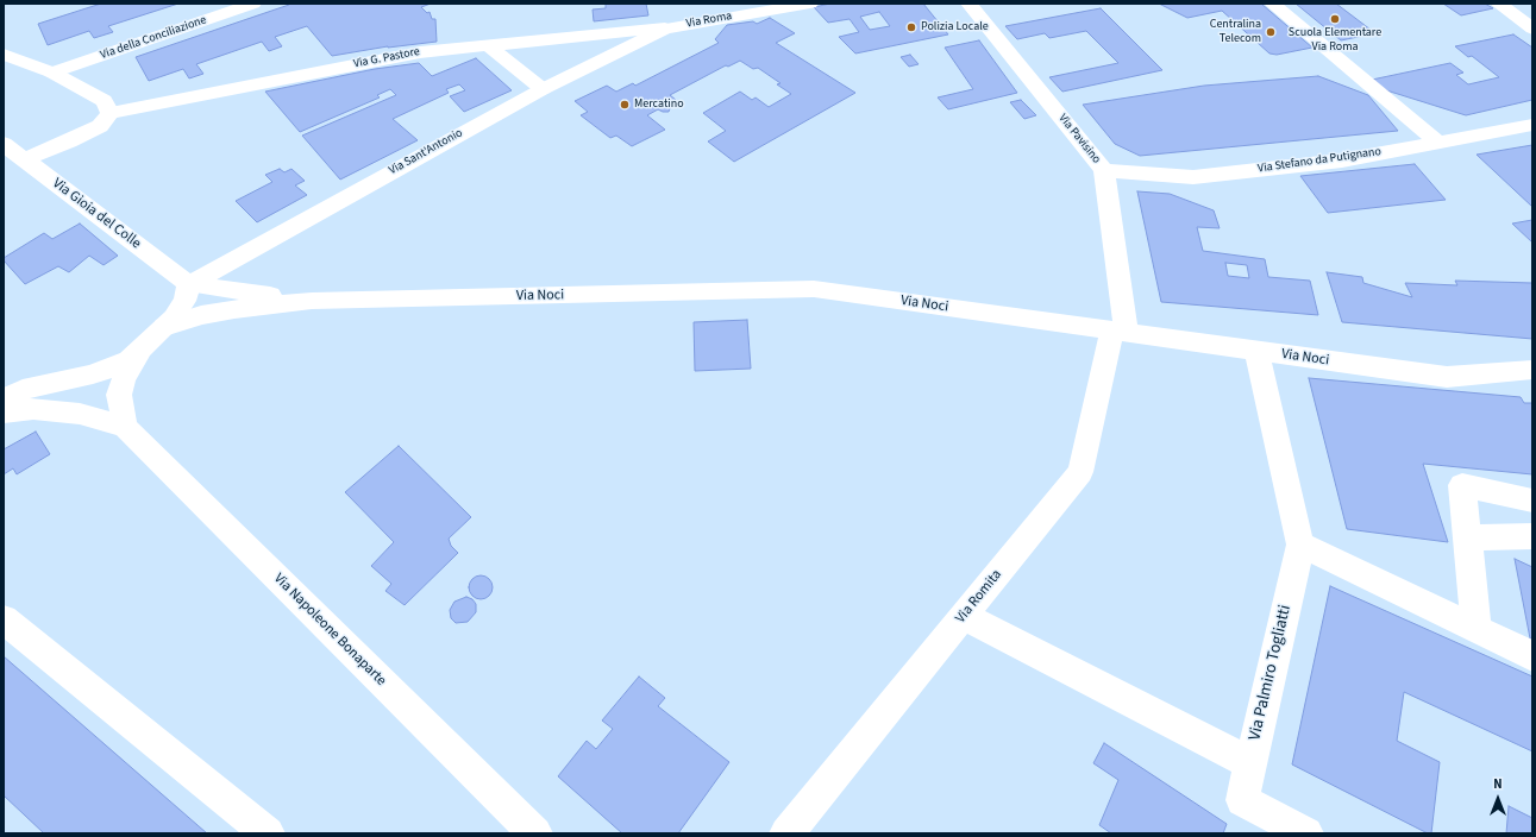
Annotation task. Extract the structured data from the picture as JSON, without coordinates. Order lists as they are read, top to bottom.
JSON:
{
  "streets": {
    "street": [
      "Via Roma",
      "Via della Conciliazione",
      "Via G. Pastore",
      "Via Pavisino",
      "Via Sant'Antonio",
      "Via Stefano da Putignano",
      "Via Gioia del Colle",
      "Via Noci",
      "Via Romita",
      "Via Napoleone Bonaparte",
      "Via Palmiro Togliatti"
    ]
  },
  "crossings": [
    ["Via Roma", "Via G. Pastore"],
    ["Via Roma", "Via Sant'Antonio"],
    ["Via G. Pastore", "Via Sant'Antonio"],
    ["Via Pavisino", "Via Stefano da Putignano"],
    ["Via Pavisino", "Via Noci"],
    ["Via Pavisino", "Via Romita"],
    ["Via Sant'Antonio", "Via Gioia del Colle"],
    ["Via Sant'Antonio", "Via Noci"],
    ["Via Gioia del Colle", "Via Noci"],
    ["Via Noci", "Via Romita"],
    ["Via Noci", "Via Palmiro Togliatti"]
  ],
  "places": [
    "Scuola Elementare Via Roma",
    "Polizia Locale",
    "Centralina Telecom",
    "Mercatino"
  ],
  "north": "top"
}
